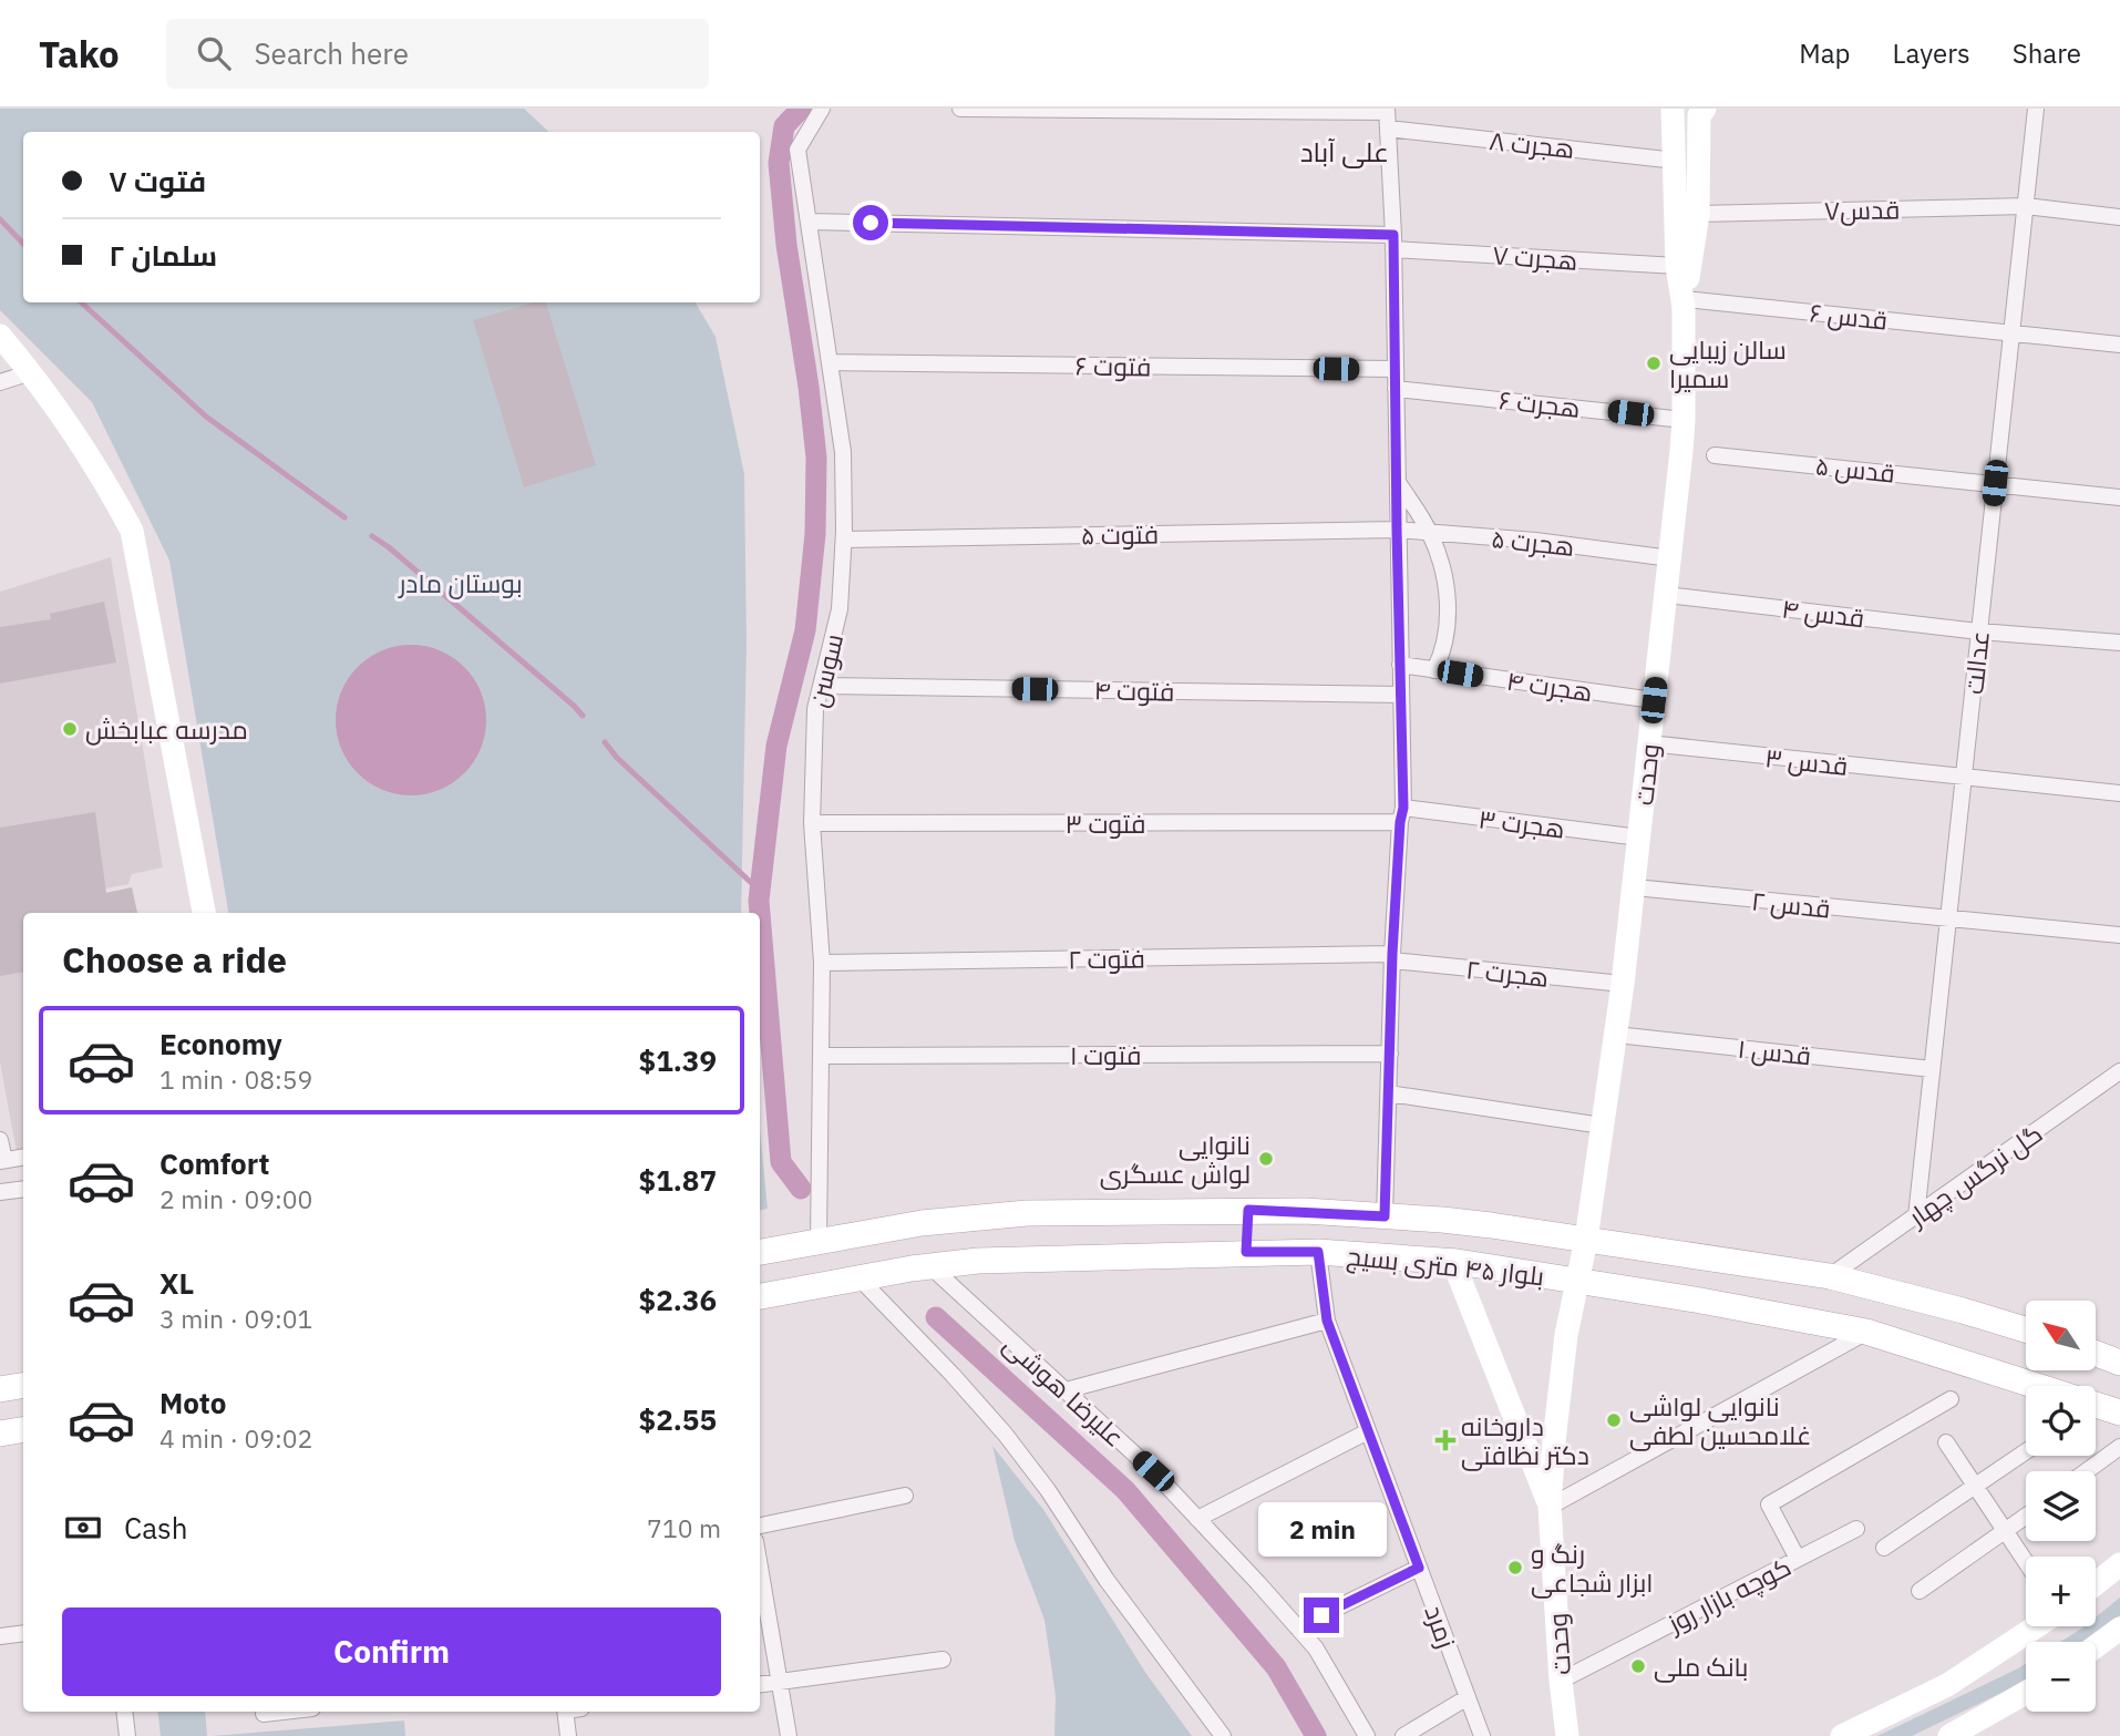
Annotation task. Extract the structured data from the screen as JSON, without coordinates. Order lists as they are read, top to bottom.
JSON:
{
  "streets": {
    "main road": ["بلوار ۴۵ متری بسیج"],
    "street": [
      "هجرت ۸",
      "قدس۷",
      "هجرت ۷",
      "قدس ۶",
      "فتوت ۶",
      "هجرت ۶",
      "قدس ۵",
      "فتوت ۵",
      "هجرت ۵",
      "قدس ۴",
      "عدالت",
      "سوسن",
      "هجرت ۴",
      "فتوت ۴",
      "قدس ۳",
      "وحدت",
      "فتوت ۳",
      "هجرت ۳",
      "قدس ۲",
      "فتوت ۲",
      "هجرت ۲",
      "قدس ۱",
      "فتوت ۱",
      "گل نرگس چهار",
      "علیرضا هوشی",
      "کوچه بازار روز",
      "زمرد"
    ]
  },
  "crossings": [
    ["هجرت ۸", "وحدت"],
    ["قدس۷", "عدالت"],
    ["قدس۷", "وحدت"],
    ["هجرت ۷", "سوسن"],
    ["هجرت ۷", "وحدت"],
    ["قدس ۶", "عدالت"],
    ["قدس ۶", "وحدت"],
    ["فتوت ۶", "سوسن"],
    ["هجرت ۶", "وحدت"],
    ["قدس ۵", "عدالت"],
    ["فتوت ۵", "هجرت ۵"],
    ["فتوت ۵", "سوسن"],
    ["هجرت ۵", "وحدت"],
    ["قدس ۴", "عدالت"],
    ["قدس ۴", "وحدت"],
    ["عدالت", "قدس ۳"],
    ["عدالت", "قدس ۲"],
    ["عدالت", "قدس ۱"],
    ["عدالت", "گل نرگس چهار"],
    ["سوسن", "فتوت ۴"],
    ["سوسن", "فتوت ۳"],
    ["سوسن", "فتوت ۲"],
    ["سوسن", "فتوت ۱"],
    ["سوسن", "بلوار ۴۵ متری بسیج"],
    ["هجرت ۴", "وحدت"],
    ["قدس ۳", "وحدت"],
    ["وحدت", "هجرت ۳"],
    ["وحدت", "قدس ۲"],
    ["وحدت", "هجرت ۲"],
    ["وحدت", "قدس ۱"],
    ["وحدت", "بلوار ۴۵ متری بسیج"],
    ["وحدت", "کوچه بازار روز"],
    ["فتوت ۳", "هجرت ۳"],
    ["فتوت ۲", "هجرت ۲"],
    ["گل نرگس چهار", "بلوار ۴۵ متری بسیج"],
    ["بلوار ۴۵ متری بسیج", "علیرضا هوشی"],
    ["بلوار ۴۵ متری بسیج", "زمرد"]
  ],
  "districts": ["علی آباد"],
  "parks": ["بوستان مادر"],
  "places": {
    "other": [
      "سالن زیبایی سمیرا",
      "مدرسه عبابخش",
      "نانوایی لواش عسگری",
      "نانوایی لواشی غلامحسین لطفی",
      "رنگ و ابزار شجاعی",
      "بانک ملی"
    ],
    "health": ["داروخانه دکتر نظافتی"]
  },
  "north": "top left",
  "page": {
    "header": "Tako",
    "search": "Search here",
    "nav": ["Map", "Layers", "Share"],
    "banner": ["فتوت ۷", "سلمان ۲"],
    "heading": "Choose a ride",
    "list": [
      {
        "name": "Economy",
        "note": "1 min · 08:59",
        "value": "$1.39"
      },
      {
        "name": "Comfort",
        "note": "2 min · 09:00",
        "value": "$1.87"
      },
      {
        "name": "XL",
        "note": "3 min · 09:01",
        "value": "$2.36"
      },
      {
        "name": "Moto",
        "note": "4 min · 09:02",
        "value": "$2.55"
      }
    ],
    "map_buttons": ["+", "−"],
    "pay": ["Cash", "710 m"],
    "bubble": "2 min",
    "buttons": "Confirm"
  }
}
